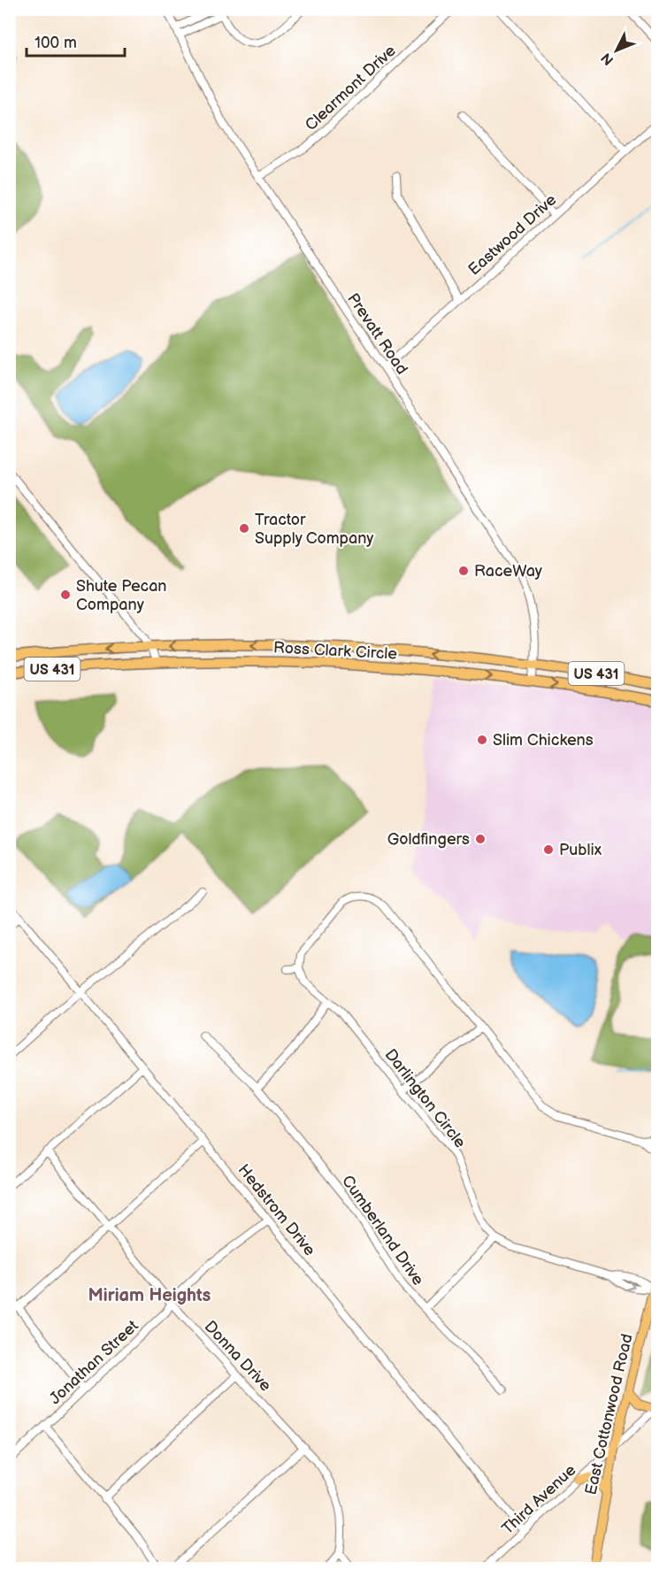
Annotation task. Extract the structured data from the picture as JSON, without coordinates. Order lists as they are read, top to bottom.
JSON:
{
  "streets": {
    "highway": ["Ross Clark Circle", "US 431"],
    "main road": ["East Cottonwood Road"],
    "street": [
      "Clearmont Drive",
      "Eastwood Drive",
      "Prevatt Road",
      "Darlington Circle",
      "Hedstrom Drive",
      "Cumberland Drive",
      "Donna Drive",
      "Jonathan Street",
      "Third Avenue"
    ]
  },
  "crossings": [
    ["Clearmont Drive", "Prevatt Road"],
    ["Eastwood Drive", "Prevatt Road"],
    ["Prevatt Road", "Ross Clark Circle"],
    ["Darlington Circle", "East Cottonwood Road"],
    ["Hedstrom Drive", "Jonathan Street"],
    ["Hedstrom Drive", "Third Avenue"],
    ["Donna Drive", "Jonathan Street"],
    ["East Cottonwood Road", "Third Avenue"]
  ],
  "districts": ["Miriam Heights"],
  "places": [
    "Tractor Supply Company",
    "RaceWay",
    "Shute Pecan Company",
    "Slim Chickens",
    "Goldfingers",
    "Publix"
  ],
  "scale_bar": "100 m",
  "north": "bottom left"
}
